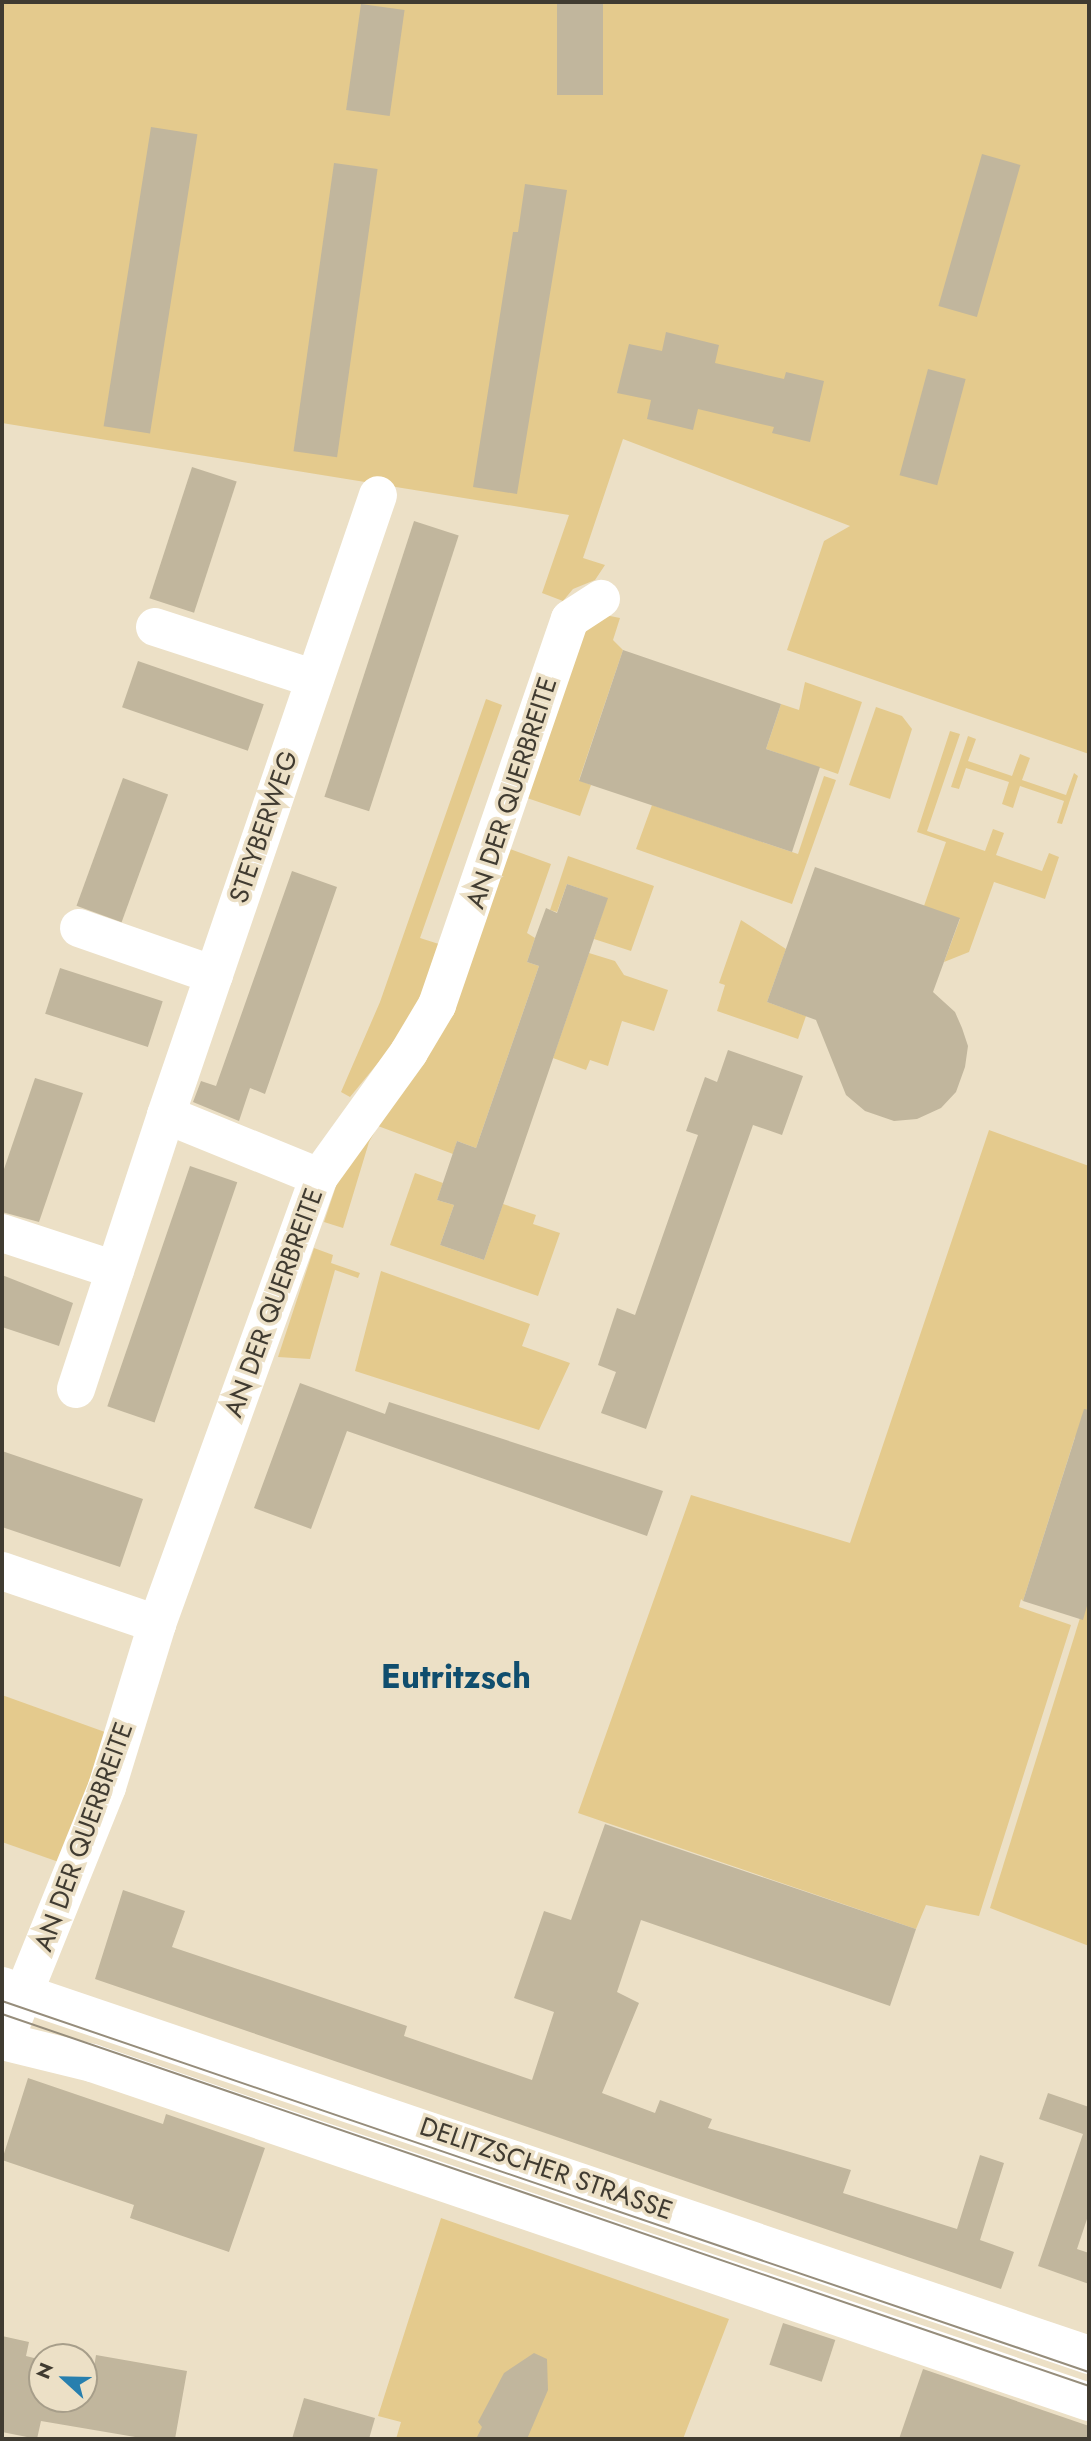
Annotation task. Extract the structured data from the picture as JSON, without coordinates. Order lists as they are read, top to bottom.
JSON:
{
  "streets": {
    "street": ["AN DER QUERBREITE", "STEYBERWEG", "DELITZSCHER STRASSE"]
  },
  "crossings": [
    ["AN DER QUERBREITE", "DELITZSCHER STRASSE"]
  ],
  "districts": ["Eutritzsch"],
  "north": "left"
}
